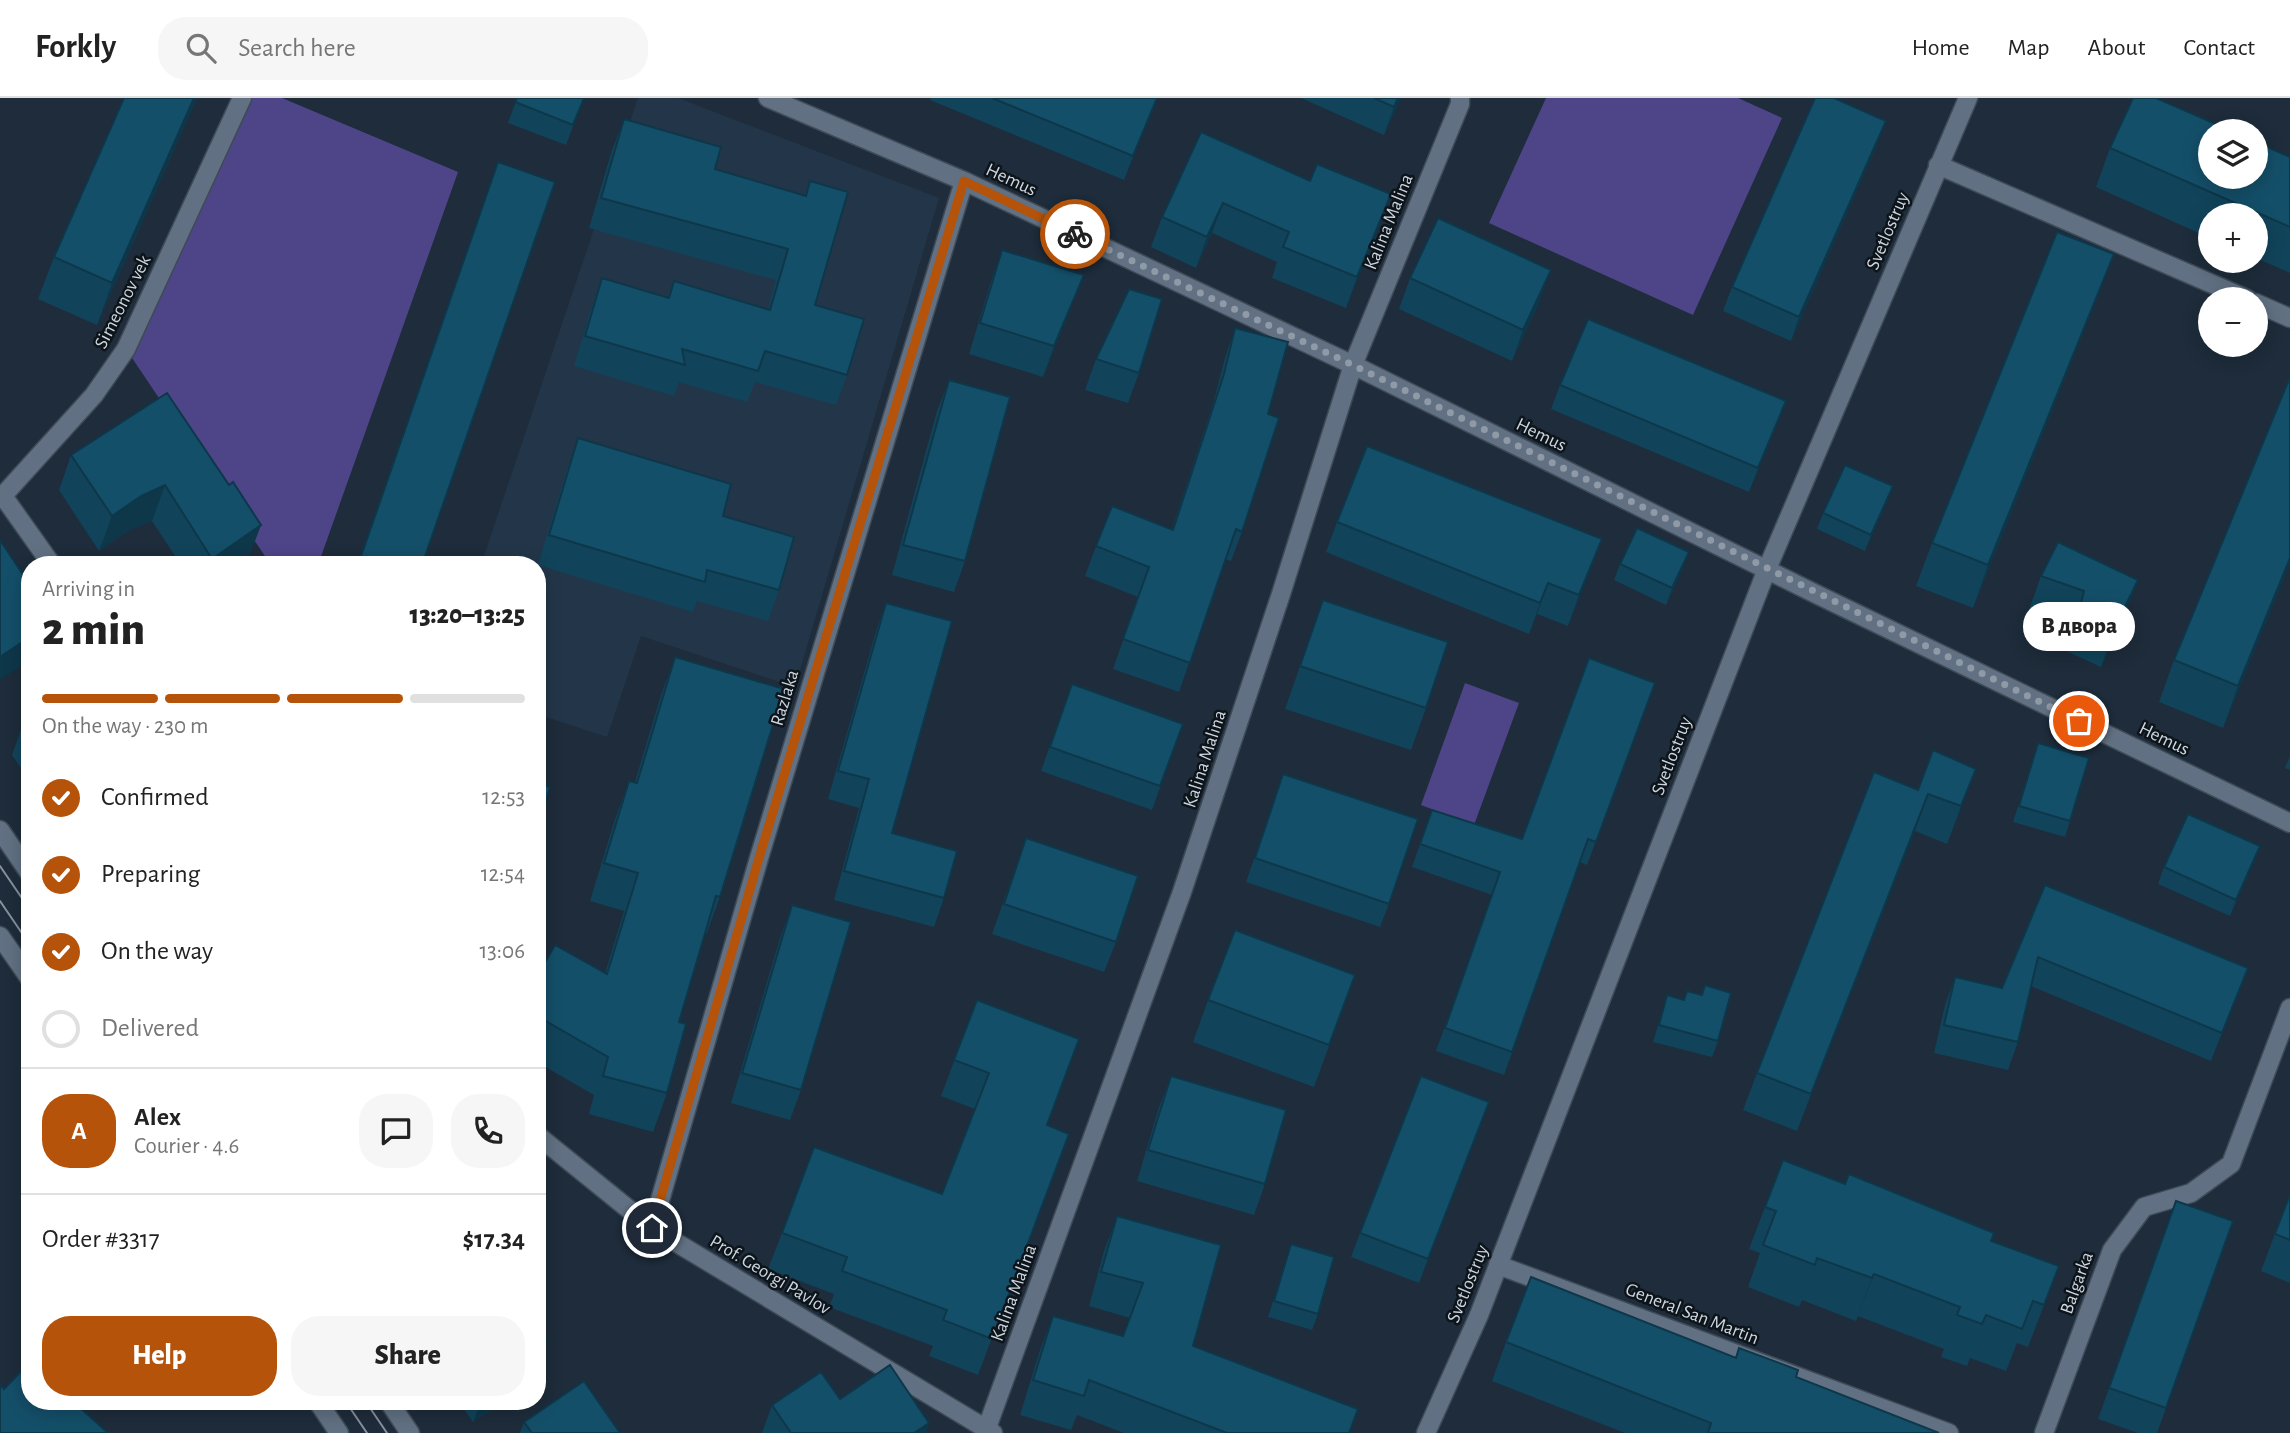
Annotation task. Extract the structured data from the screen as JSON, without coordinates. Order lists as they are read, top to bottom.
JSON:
{
  "streets": {
    "street": [
      "Hemus",
      "Kalina Malina",
      "Svetlostruy",
      "Simeonov vek",
      "Razlaka",
      "Prof. Georgi Pavlov",
      "Balgarka",
      "General San Martin"
    ]
  },
  "crossings": [
    ["Hemus", "Kalina Malina"],
    ["Hemus", "Svetlostruy"],
    ["Hemus", "Razlaka"],
    ["Kalina Malina", "Prof. Georgi Pavlov"],
    ["Svetlostruy", "General San Martin"],
    ["Razlaka", "Prof. Georgi Pavlov"]
  ],
  "places": ["В двора"],
  "page": {
    "header": "Forkly",
    "search": "Search here",
    "nav": [
      "Home",
      "Map",
      "About",
      "Contact"
    ],
    "map_buttons": ["+", "−"],
    "heading": ["2 min", "Arriving in", "13:20–13:25"],
    "panel": [
      "Alex",
      "Courier · 4.6",
      "Order #3317",
      "$17.34"
    ],
    "bubble": "В двора",
    "bar": "On the way · 230 m",
    "list": [
      ["Confirmed", "12:53"],
      ["Preparing", "12:54"],
      ["On the way", "13:06"],
      "Delivered"
    ],
    "round": "A",
    "buttons": ["Help", "Share"]
  }
}
